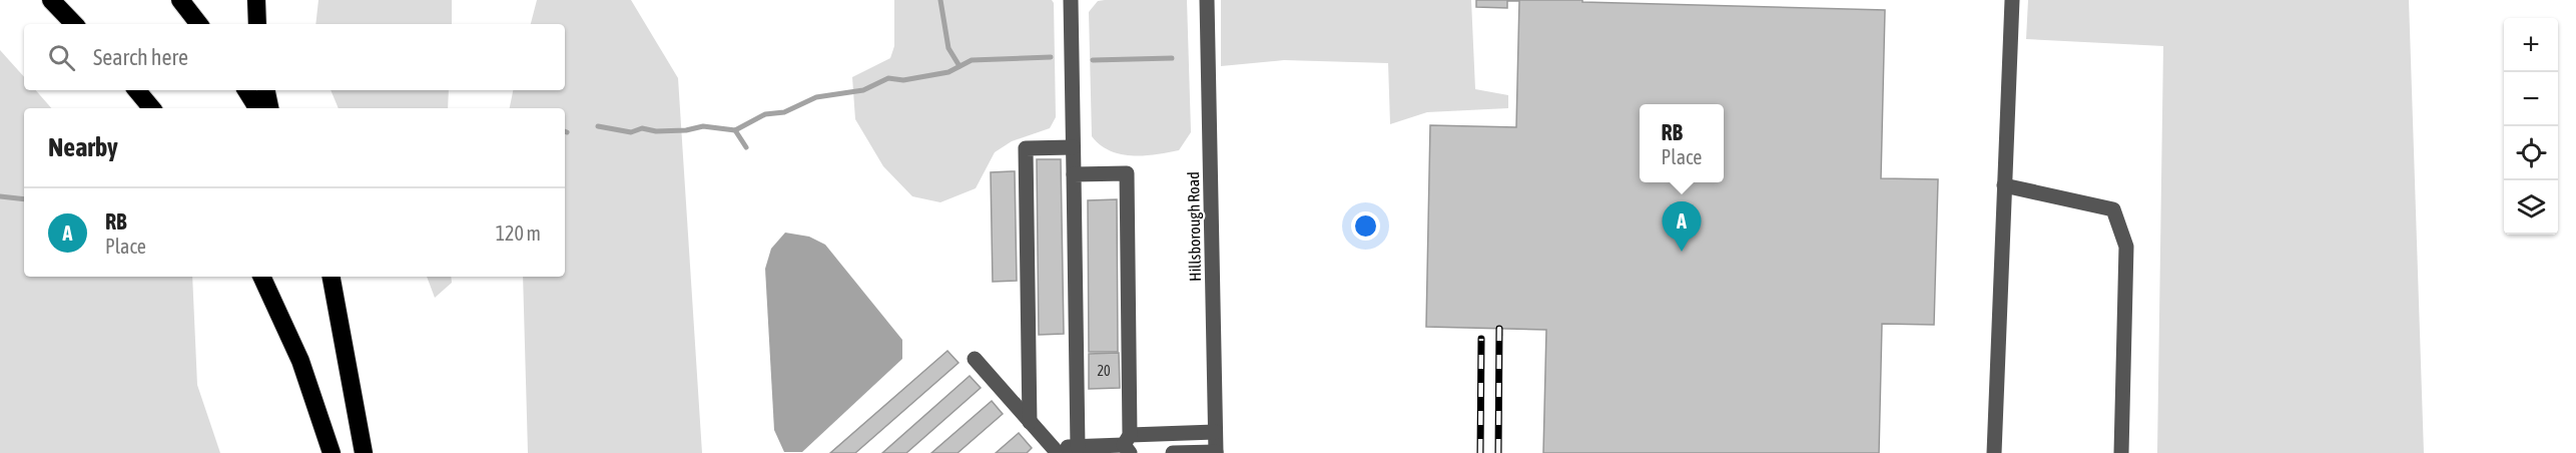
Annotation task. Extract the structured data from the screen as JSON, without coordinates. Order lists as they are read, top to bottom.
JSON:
{
  "streets": {
    "street": ["Hillsborough Road"]
  },
  "house_numbers": ["20"],
  "page": {
    "map_buttons": ["+", "−"],
    "search": "Search here",
    "popup": ["RB", "Place"],
    "heading": "Nearby",
    "list": [
      {
        "mark": "A",
        "name": "RB",
        "note": "Place",
        "value": "120 m"
      }
    ],
    "pins": "A"
  }
}
